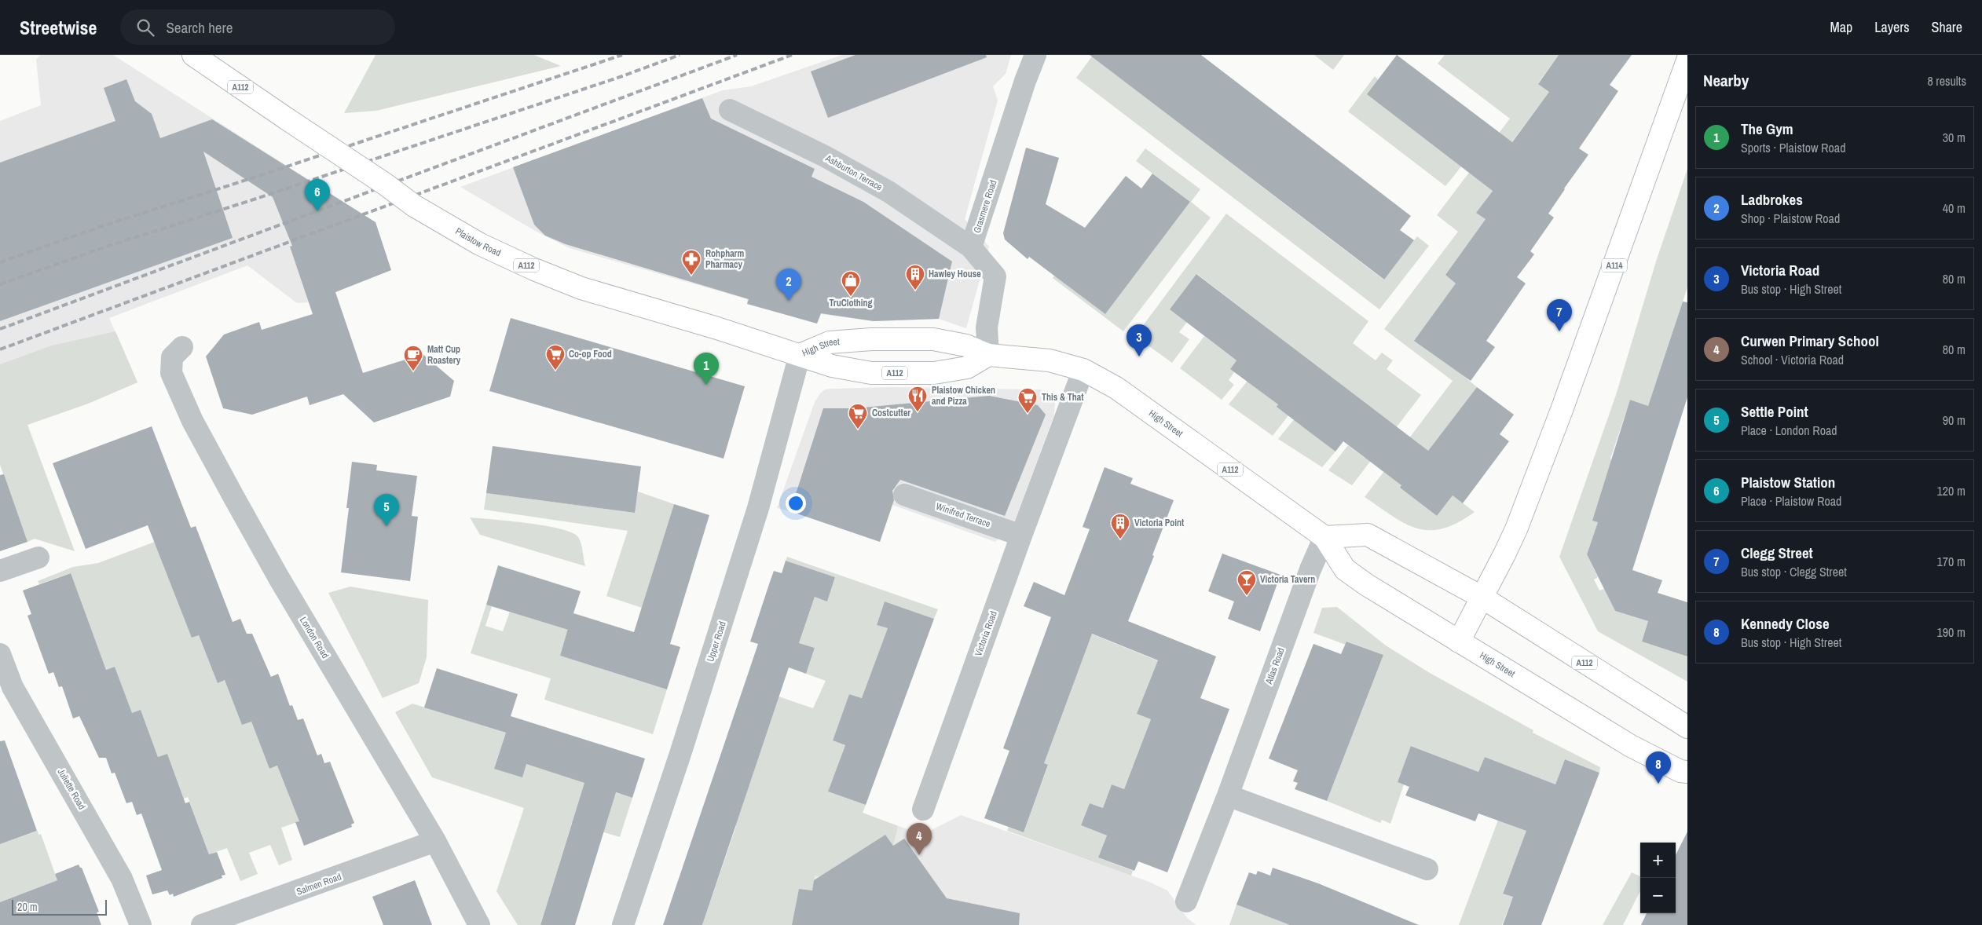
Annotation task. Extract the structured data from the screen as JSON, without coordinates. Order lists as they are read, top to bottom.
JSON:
{
  "streets": {
    "main road": [
      "A112",
      "Plaistow Road",
      "A114",
      "High Street"
    ],
    "street": [
      "Ashburton Terrace",
      "Grasmere Road",
      "Winifred Terrace",
      "Victoria Road",
      "London Road",
      "Upper Road",
      "Atlas Road",
      "Juliette Road",
      "Salmen Road"
    ]
  },
  "crossings": [
    ["A112", "A114"],
    ["A112", "High Street"],
    ["A112", "Atlas Road"],
    ["Ashburton Terrace", "Grasmere Road"],
    ["Plaistow Road", "High Street"],
    ["Plaistow Road", "Upper Road"],
    ["A114", "High Street"],
    ["High Street", "Victoria Road"],
    ["High Street", "Upper Road"],
    ["High Street", "Atlas Road"],
    ["Winifred Terrace", "Victoria Road"],
    ["London Road", "Salmen Road"]
  ],
  "places": {
    "pharmacy": ["Rohpharm Pharmacy"],
    "building": ["Hawley House", "Victoria Point"],
    "shop": ["TruClothing"],
    "supermarket": ["Co-op Food", "This & That", "Costcutter"],
    "cafe": ["Matt Cup Roastery"],
    "restaurant": ["Plaistow Chicken and Pizza"],
    "bar": ["Victoria Tavern"]
  },
  "scale_bar": "20 m",
  "page": {
    "header": "Streetwise",
    "search": "Search here",
    "nav": ["Map", "Layers", "Share"],
    "heading": ["Nearby", "8 results"],
    "list": [
      {
        "mark": "1",
        "name": "The Gym",
        "note": "Sports · Plaistow Road",
        "value": "30 m"
      },
      {
        "mark": "2",
        "name": "Ladbrokes",
        "note": "Shop · Plaistow Road",
        "value": "40 m"
      },
      {
        "mark": "3",
        "name": "Victoria Road",
        "note": "Bus stop · High Street",
        "value": "80 m"
      },
      {
        "mark": "4",
        "name": "Curwen Primary School",
        "note": "School · Victoria Road",
        "value": "80 m"
      },
      {
        "mark": "5",
        "name": "Settle Point",
        "note": "Place · London Road",
        "value": "90 m"
      },
      {
        "mark": "6",
        "name": "Plaistow Station",
        "note": "Place · Plaistow Road",
        "value": "120 m"
      },
      {
        "mark": "7",
        "name": "Clegg Street",
        "note": "Bus stop · Clegg Street",
        "value": "170 m"
      },
      {
        "mark": "8",
        "name": "Kennedy Close",
        "note": "Bus stop · High Street",
        "value": "190 m"
      }
    ],
    "pins": [
      "6",
      "2",
      "7",
      "3",
      "1",
      "5",
      "8",
      "4"
    ],
    "map_buttons": ["+", "−"],
    "scale": "20 m"
  }
}
